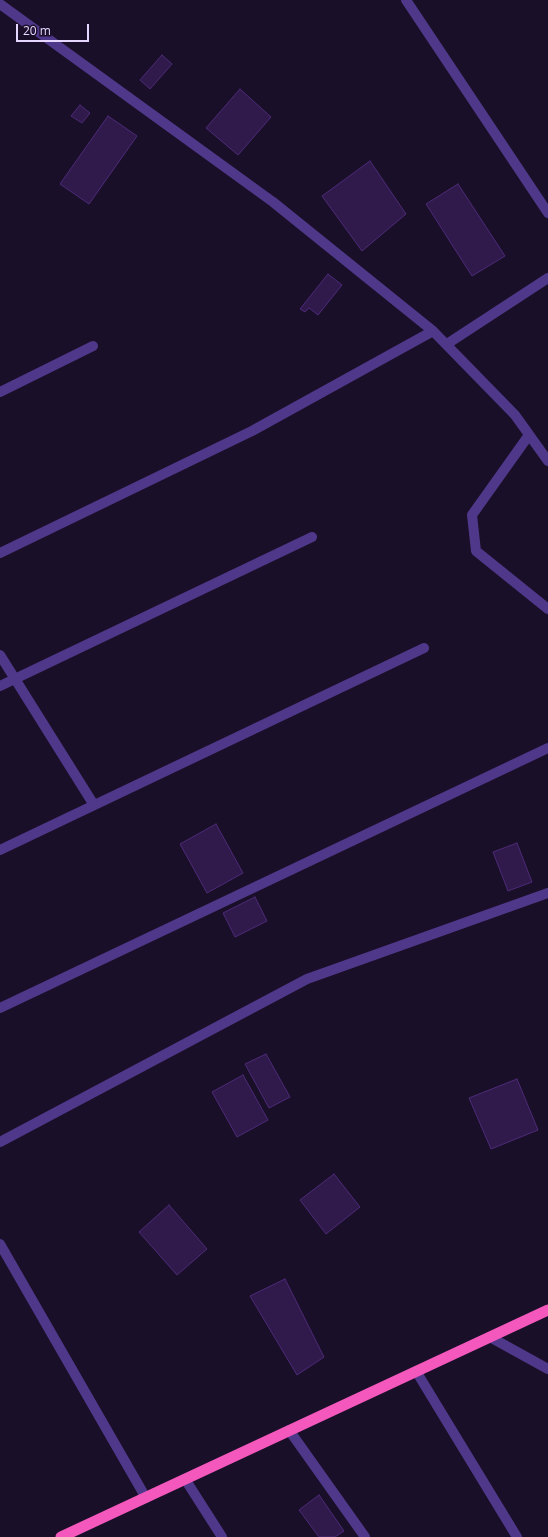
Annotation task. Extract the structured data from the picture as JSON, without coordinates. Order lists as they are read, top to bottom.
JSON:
{
  "scale_bar": "20 m"
}
